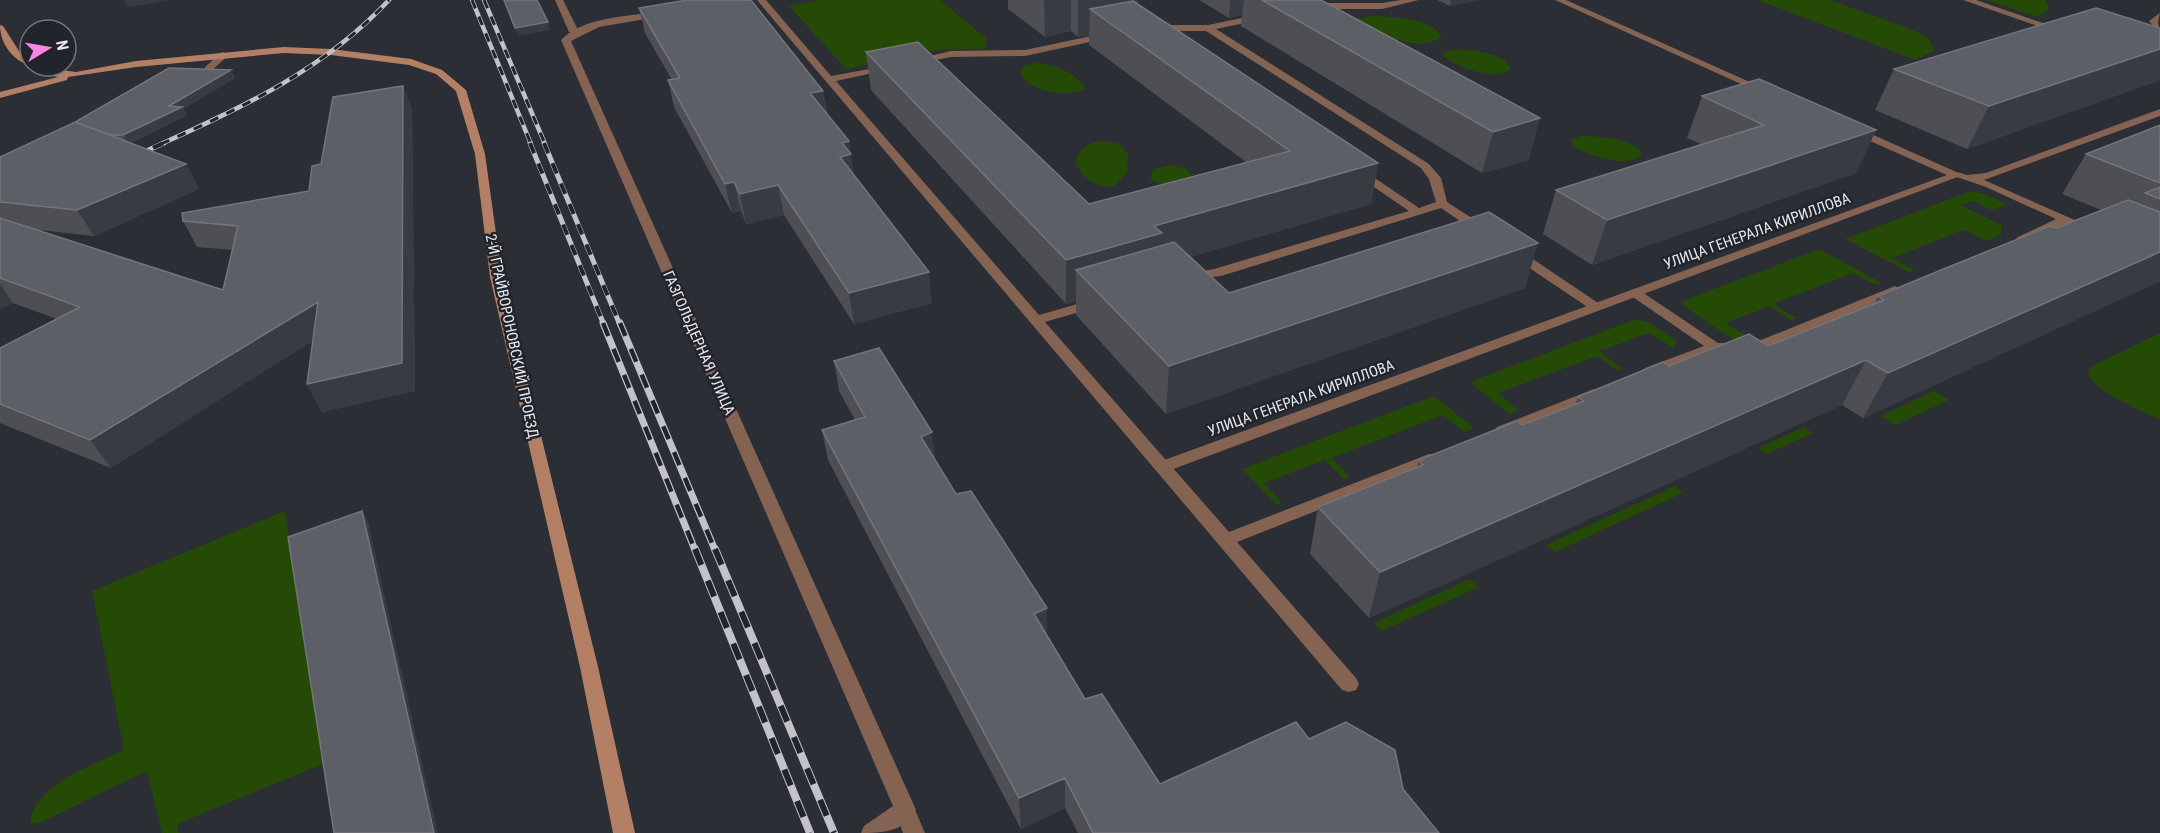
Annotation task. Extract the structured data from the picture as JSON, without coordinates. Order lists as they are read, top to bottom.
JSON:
{
  "streets": {
    "main road": ["2-Й ГРАЙВОРОНОВСКИЙ ПРОЕЗД"],
    "street": ["УЛИЦА ГЕНЕРАЛА КИРИЛЛОВА", "ГАЗГОЛЬДЕРНАЯ УЛИЦА"]
  },
  "north": "right"
}
